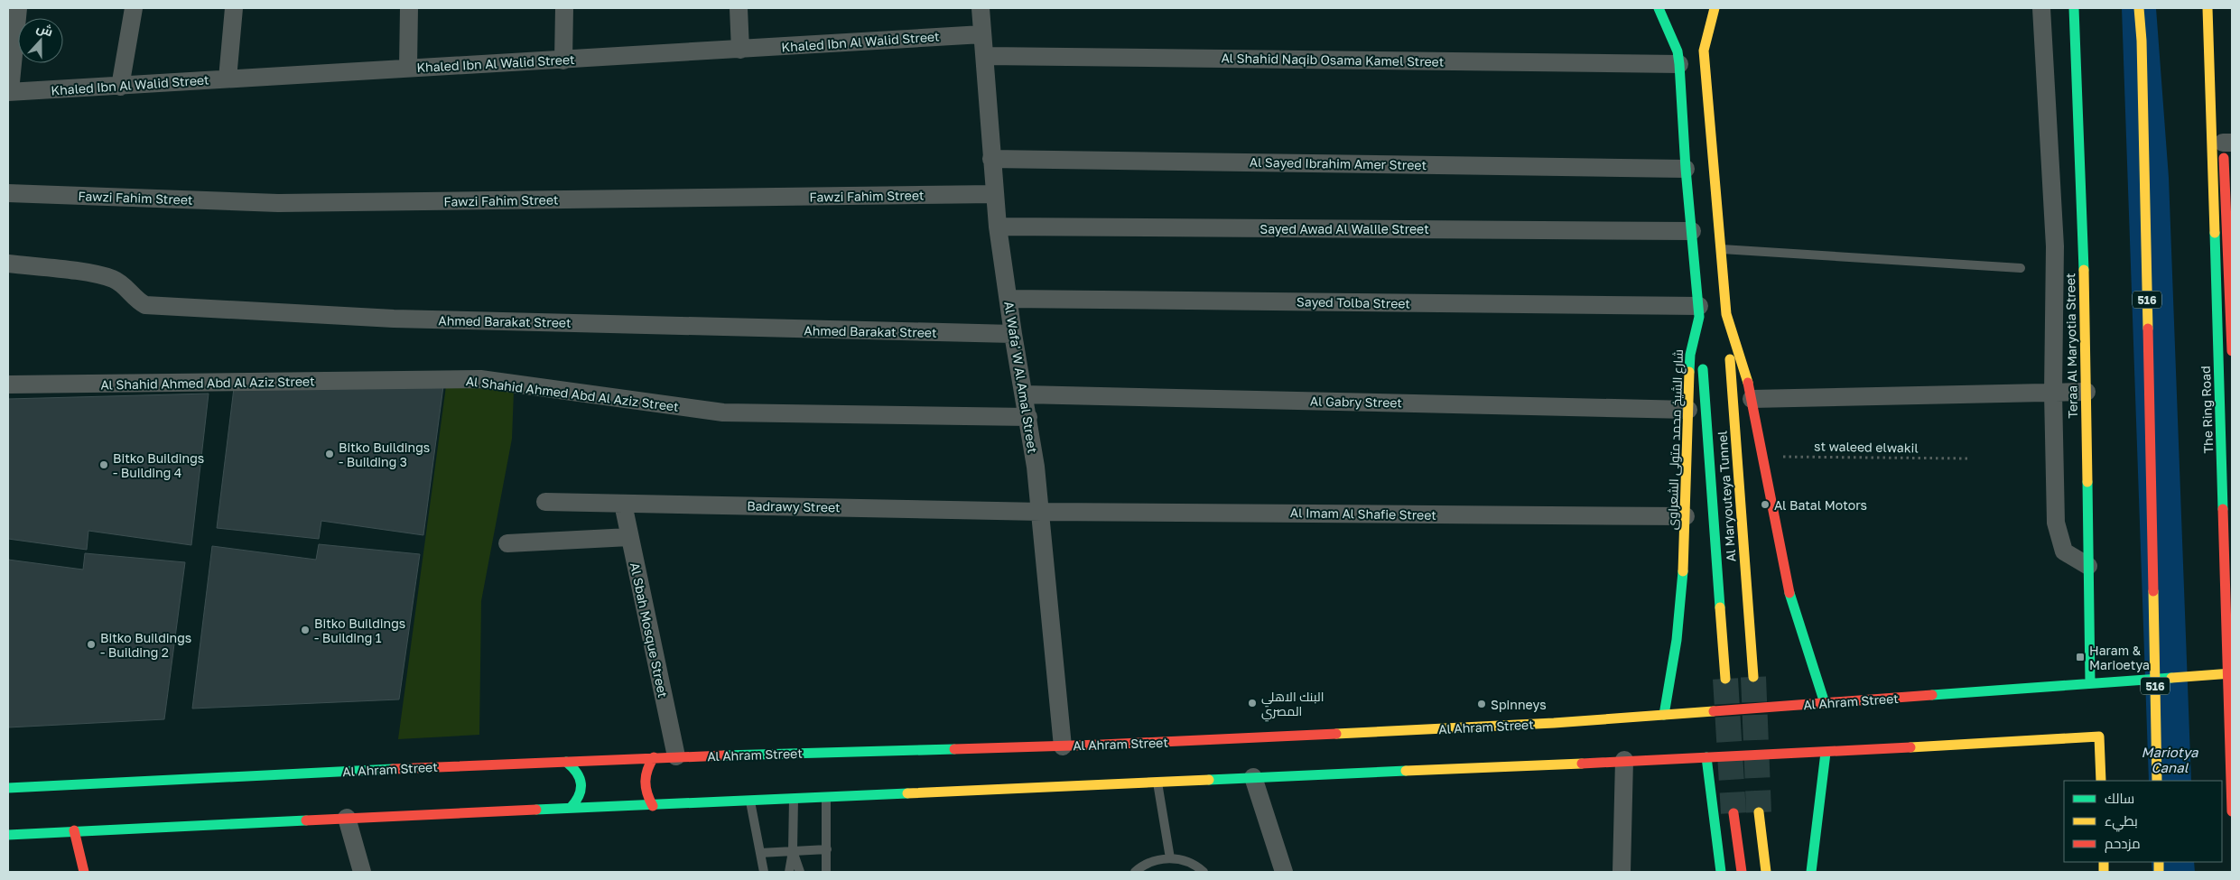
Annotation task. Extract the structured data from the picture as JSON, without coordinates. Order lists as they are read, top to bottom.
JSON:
{
  "streets": {
    "main road": [
      "516",
      "Teraa Al Maryotia Street",
      "The Ring Road",
      "شارع الشيخ محمد متولى الشعراوى",
      "Al Maryouteya Tunnel",
      "Al Ahram Street"
    ],
    "street": [
      "Khaled Ibn Al Walid Street",
      "Al Shahid Naqib Osama Kamel Street",
      "Al Sayed Ibrahim Amer Street",
      "Fawzi Fahim Street",
      "Sayed Awad Al Walile Street",
      "Sayed Tolba Street",
      "Ahmed Barakat Street",
      "Al Wafa' W Al Amal Street",
      "Al Shahid Ahmed Abd Al Aziz Street",
      "Al Gabry Street",
      "Badrawy Street",
      "Al Imam Al Shafie Street",
      "Al Sbah Mosque Street"
    ],
    "path": ["st waleed elwakil"]
  },
  "crossings": [
    ["Khaled Ibn Al Walid Street", "Al Wafa' W Al Amal Street"],
    ["Al Shahid Naqib Osama Kamel Street", "Al Wafa' W Al Amal Street"],
    ["Al Shahid Naqib Osama Kamel Street", "شارع الشيخ محمد متولى الشعراوى"],
    ["Al Sayed Ibrahim Amer Street", "Al Wafa' W Al Amal Street"],
    ["Al Sayed Ibrahim Amer Street", "شارع الشيخ محمد متولى الشعراوى"],
    ["Fawzi Fahim Street", "Al Wafa' W Al Amal Street"],
    ["Sayed Awad Al Walile Street", "Al Wafa' W Al Amal Street"],
    ["Sayed Awad Al Walile Street", "شارع الشيخ محمد متولى الشعراوى"],
    ["Sayed Tolba Street", "Al Wafa' W Al Amal Street"],
    ["Sayed Tolba Street", "شارع الشيخ محمد متولى الشعراوى"],
    ["Sayed Tolba Street", "Al Maryouteya Tunnel"],
    ["Ahmed Barakat Street", "Al Wafa' W Al Amal Street"],
    ["Teraa Al Maryotia Street", "Al Ahram Street"],
    ["Al Wafa' W Al Amal Street", "Al Shahid Ahmed Abd Al Aziz Street"],
    ["Al Wafa' W Al Amal Street", "Al Gabry Street"],
    ["Al Wafa' W Al Amal Street", "Badrawy Street"],
    ["Al Wafa' W Al Amal Street", "Al Imam Al Shafie Street"],
    ["Al Wafa' W Al Amal Street", "Al Ahram Street"],
    ["Al Gabry Street", "شارع الشيخ محمد متولى الشعراوى"],
    ["شارع الشيخ محمد متولى الشعراوى", "Al Maryouteya Tunnel"],
    ["شارع الشيخ محمد متولى الشعراوى", "Al Imam Al Shafie Street"],
    ["شارع الشيخ محمد متولى الشعراوى", "Al Ahram Street"],
    ["Badrawy Street", "Al Imam Al Shafie Street"],
    ["Badrawy Street", "Al Sbah Mosque Street"],
    ["Al Sbah Mosque Street", "Al Ahram Street"]
  ],
  "water": ["Mariotya Canal"],
  "places": {
    "other": [
      "Bitko Buildings - Building 3",
      "Bitko Buildings - Building 4",
      "Al Batal Motors",
      "Bitko Buildings - Building 1",
      "Bitko Buildings - Building 2",
      "البنك الاهلي المصري",
      "Spinneys"
    ],
    "transit": ["Haram & Marioetya"]
  },
  "legend": ["سالك", "بطيء", "مزدحم"],
  "north": "top"
}
